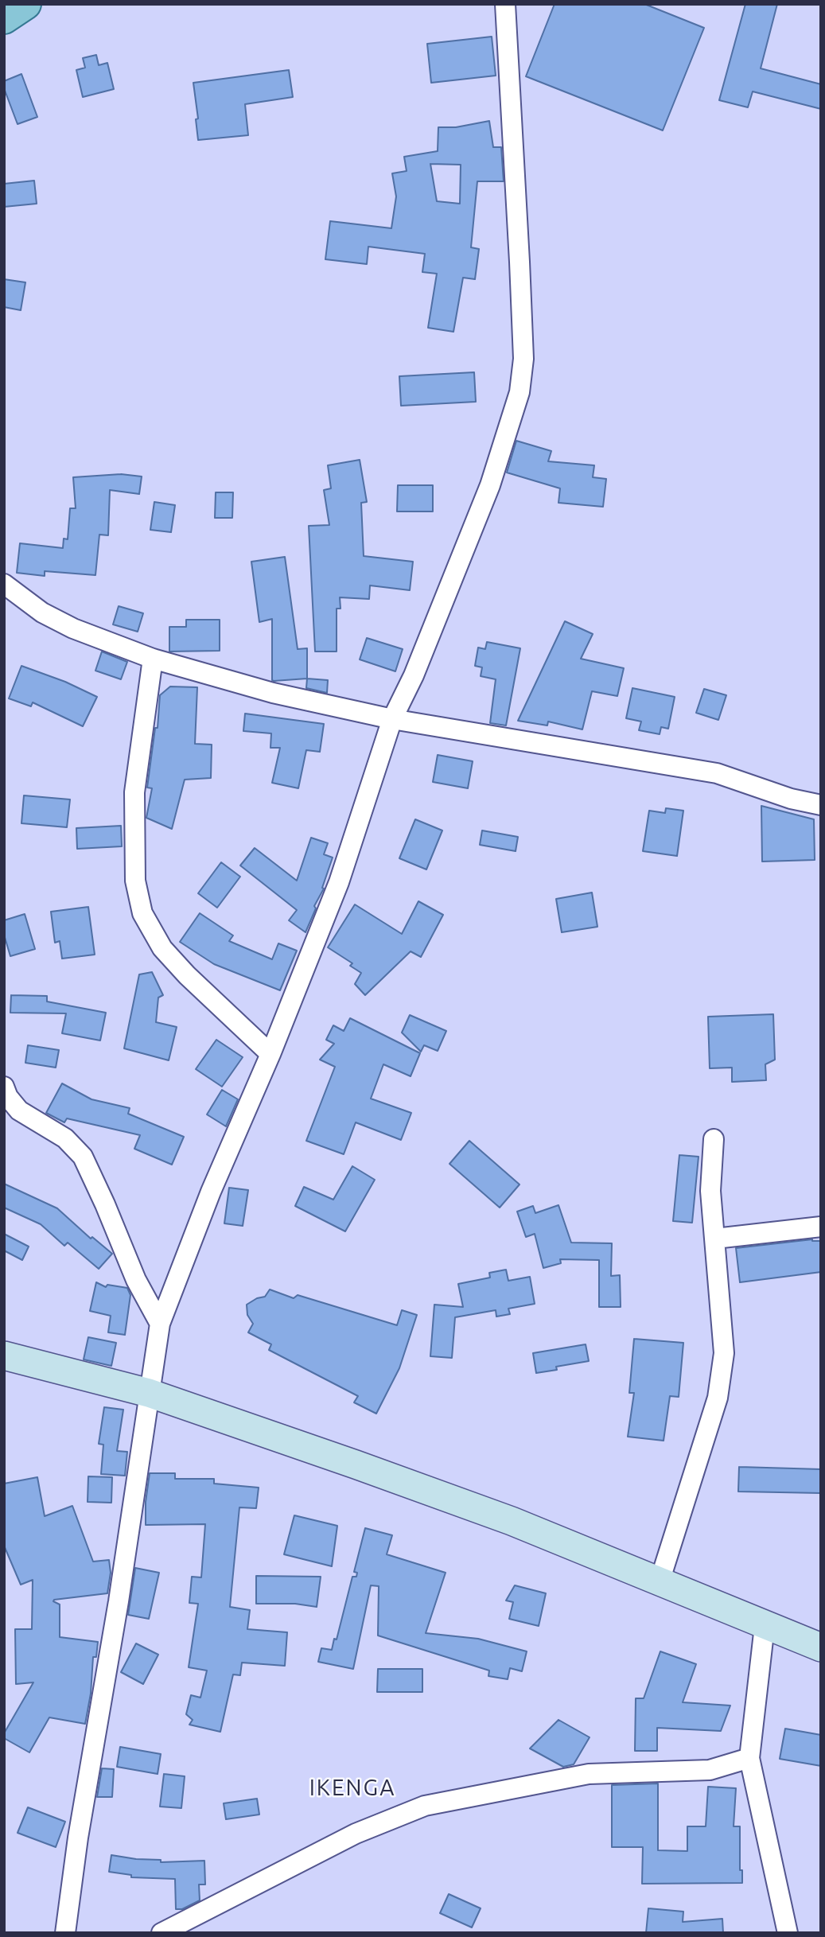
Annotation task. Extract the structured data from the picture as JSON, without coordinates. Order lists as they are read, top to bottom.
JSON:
{
  "districts": ["IKENGA"]
}
